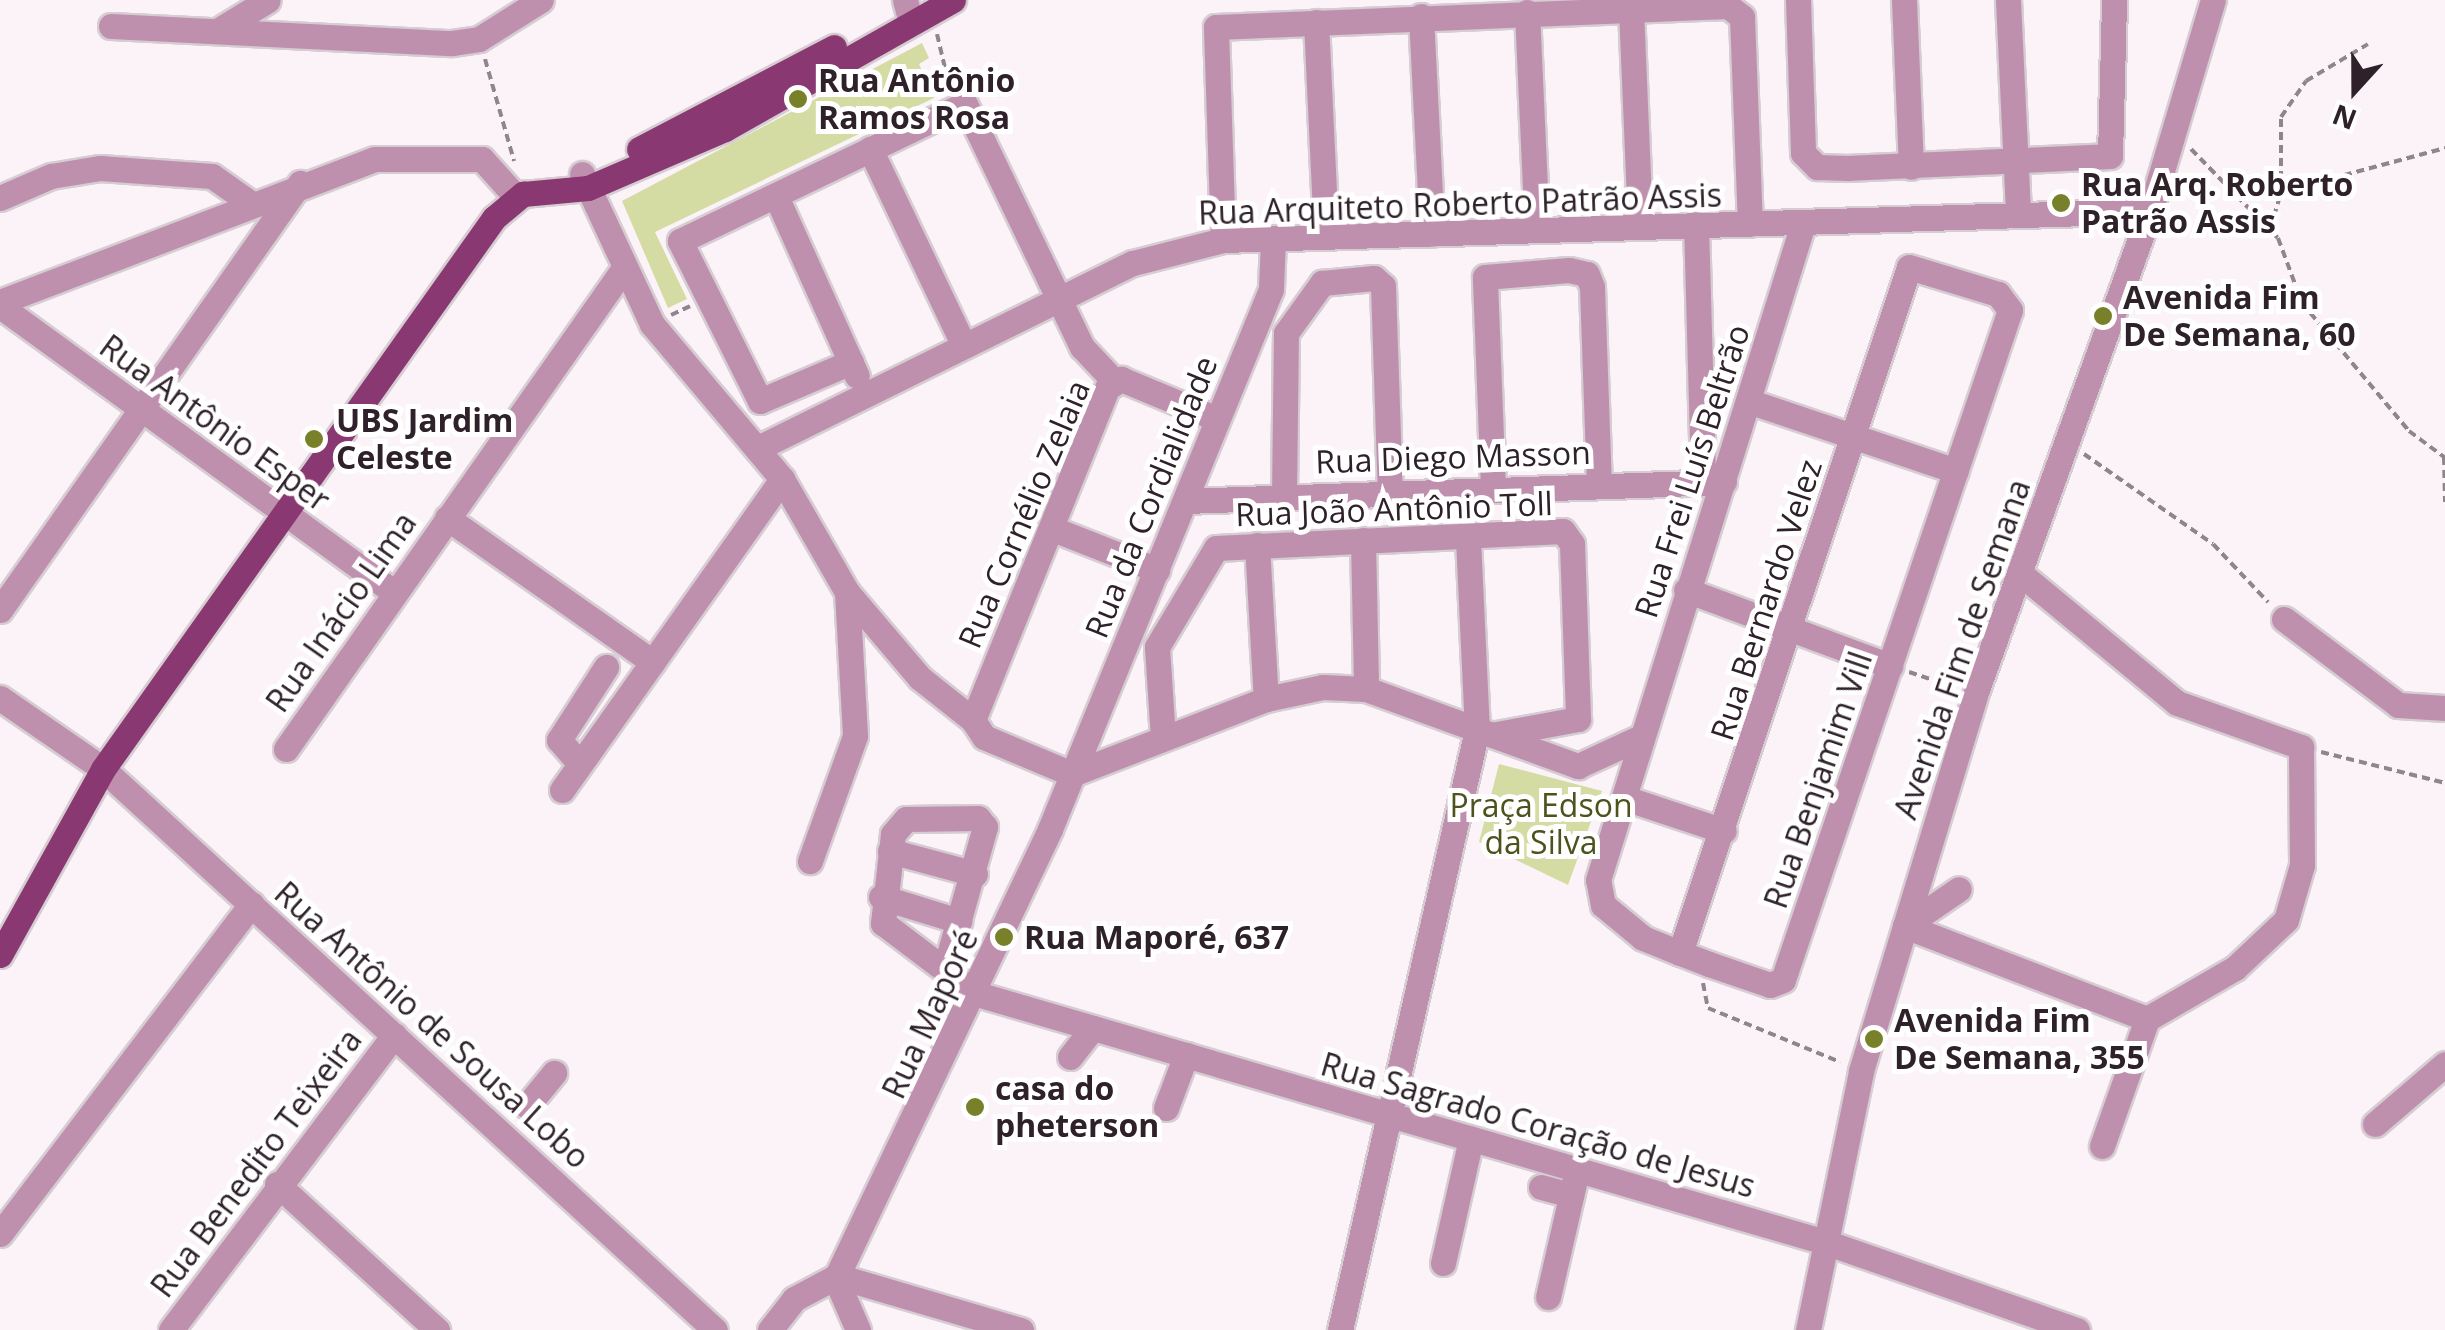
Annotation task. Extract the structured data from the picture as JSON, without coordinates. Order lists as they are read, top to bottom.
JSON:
{
  "streets": {
    "street": [
      "Rua Arquiteto Roberto Patrão Assis",
      "Rua Antônio Esper",
      "Rua Diego Masson",
      "Rua Frei Luís Beltrão",
      "Rua da Cordialidade",
      "Rua João Antônio Toll",
      "Rua Cornélio Zelaia",
      "Rua Bernardo Velez",
      "Rua Inácio Lima",
      "Avenida Fim de Semana",
      "Rua Benjamim Vill",
      "Rua Maporé",
      "Rua Antônio de Sousa Lobo",
      "Rua Sagrado Coração de Jesus",
      "Rua Benedito Teixeira"
    ]
  },
  "crossings": [
    ["Rua Arquiteto Roberto Patrão Assis", "Rua Frei Luís Beltrão"],
    ["Rua Arquiteto Roberto Patrão Assis", "Rua da Cordialidade"],
    ["Rua Arquiteto Roberto Patrão Assis", "Rua Cornélio Zelaia"],
    ["Rua Arquiteto Roberto Patrão Assis", "Avenida Fim de Semana"],
    ["Rua Antônio Esper", "Rua Inácio Lima"],
    ["Rua Diego Masson", "Rua Frei Luís Beltrão"],
    ["Rua Diego Masson", "Rua da Cordialidade"],
    ["Rua Frei Luís Beltrão", "Rua Benjamim Vill"],
    ["Rua da Cordialidade", "Rua Cornélio Zelaia"],
    ["Rua da Cordialidade", "Rua Maporé"],
    ["Rua Cornélio Zelaia", "Rua Inácio Lima"],
    ["Rua Cornélio Zelaia", "Rua Maporé"],
    ["Rua Bernardo Velez", "Rua Benjamim Vill"],
    ["Avenida Fim de Semana", "Rua Sagrado Coração de Jesus"],
    ["Rua Maporé", "Rua Sagrado Coração de Jesus"],
    ["Rua Antônio de Sousa Lobo", "Rua Benedito Teixeira"]
  ],
  "parks": ["Praça Edson da Silva"],
  "places": [
    "Rua Antônio Ramos Rosa",
    "Rua Arq. Roberto Patrão Assis",
    "Avenida Fim De Semana, 60",
    "UBS Jardim Celeste",
    "Rua Maporé, 637",
    "Avenida Fim De Semana, 355",
    "casa do pheterson"
  ],
  "north": "bottom"
}
